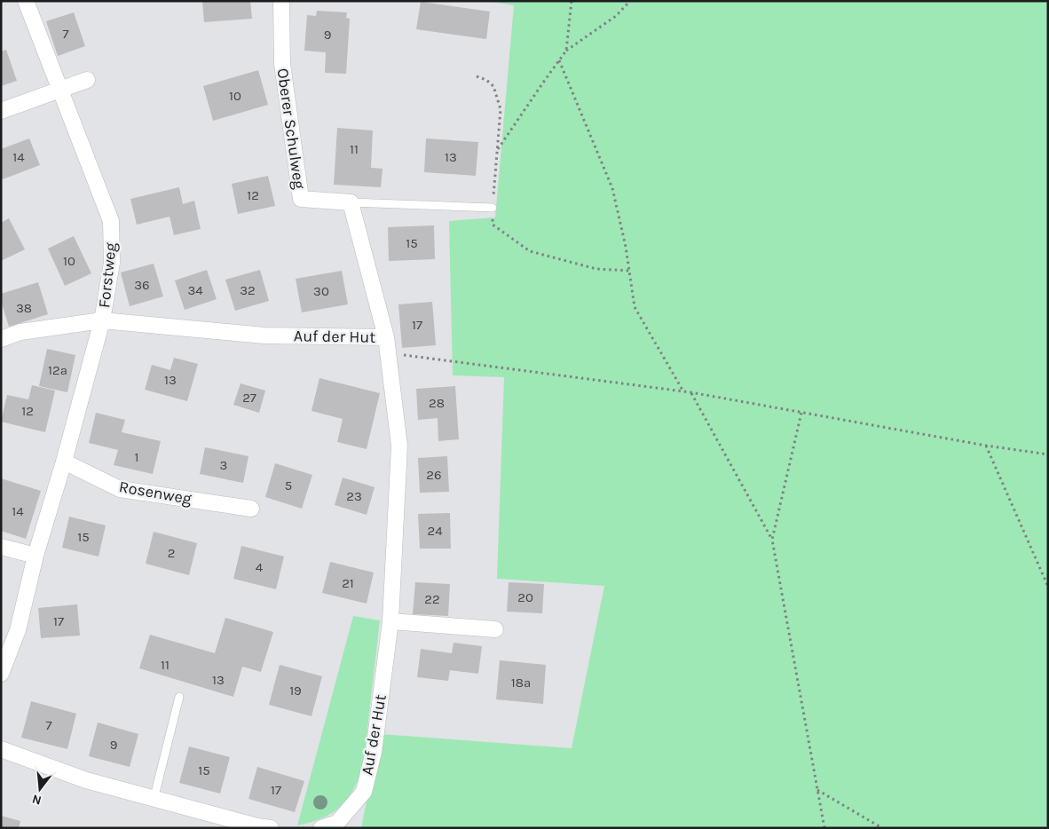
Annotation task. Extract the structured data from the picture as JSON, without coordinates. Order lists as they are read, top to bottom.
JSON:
{
  "streets": {
    "street": [
      "Oberer Schulweg",
      "Forstweg",
      "Auf der Hut",
      "Rosenweg"
    ]
  },
  "crossings": [
    ["Forstweg", "Auf der Hut"],
    ["Forstweg", "Rosenweg"]
  ],
  "house_numbers": [
    "7",
    "9",
    "10",
    "11",
    "14",
    "13",
    "12",
    "15",
    "10",
    "36",
    "34",
    "32",
    "30",
    "38",
    "17",
    "12a",
    "13",
    "27",
    "28",
    "12",
    "1",
    "3",
    "26",
    "5",
    "23",
    "14",
    "24",
    "15",
    "2",
    "4",
    "21",
    "20",
    "22",
    "17",
    "11",
    "13",
    "18a",
    "19",
    "7",
    "9",
    "15",
    "17"
  ],
  "north": "bottom"
}
